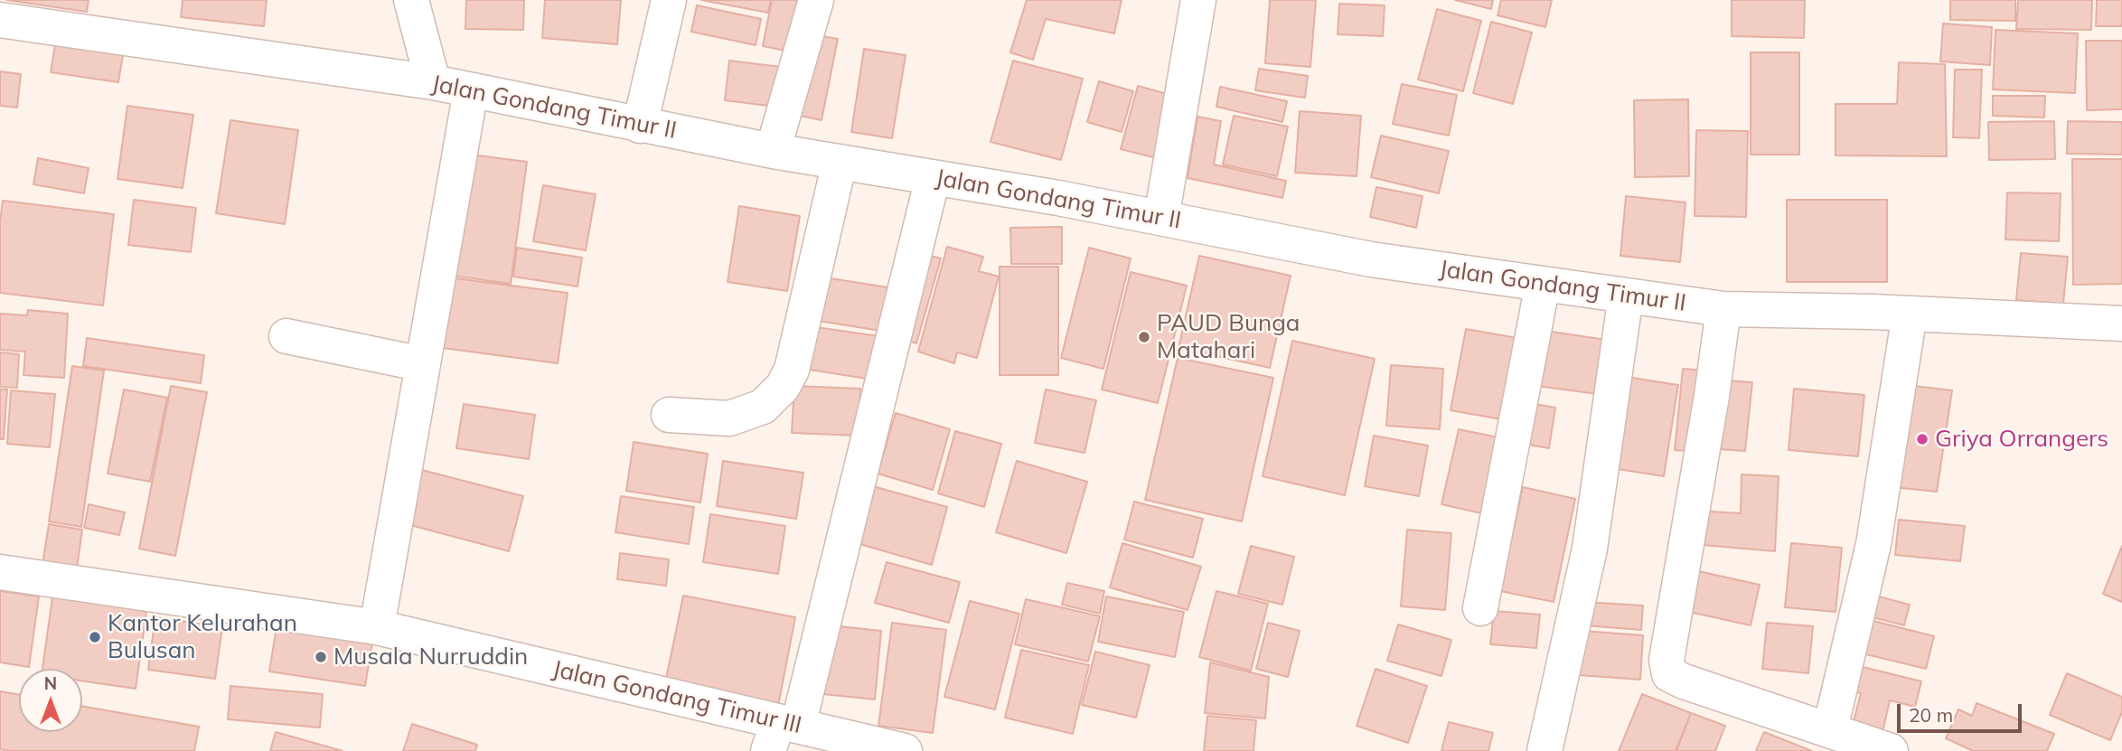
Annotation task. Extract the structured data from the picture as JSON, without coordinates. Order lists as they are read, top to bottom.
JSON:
{
  "streets": {
    "street": ["Jalan Gondang Timur II", "Jalan Gondang Timur III"]
  },
  "places": [
    "PAUD Bunga Matahari",
    "Griya Orrangers",
    "Kantor Kelurahan Bulusan",
    "Musala Nurruddin"
  ],
  "scale_bar": "20 m",
  "north": "top"
}
